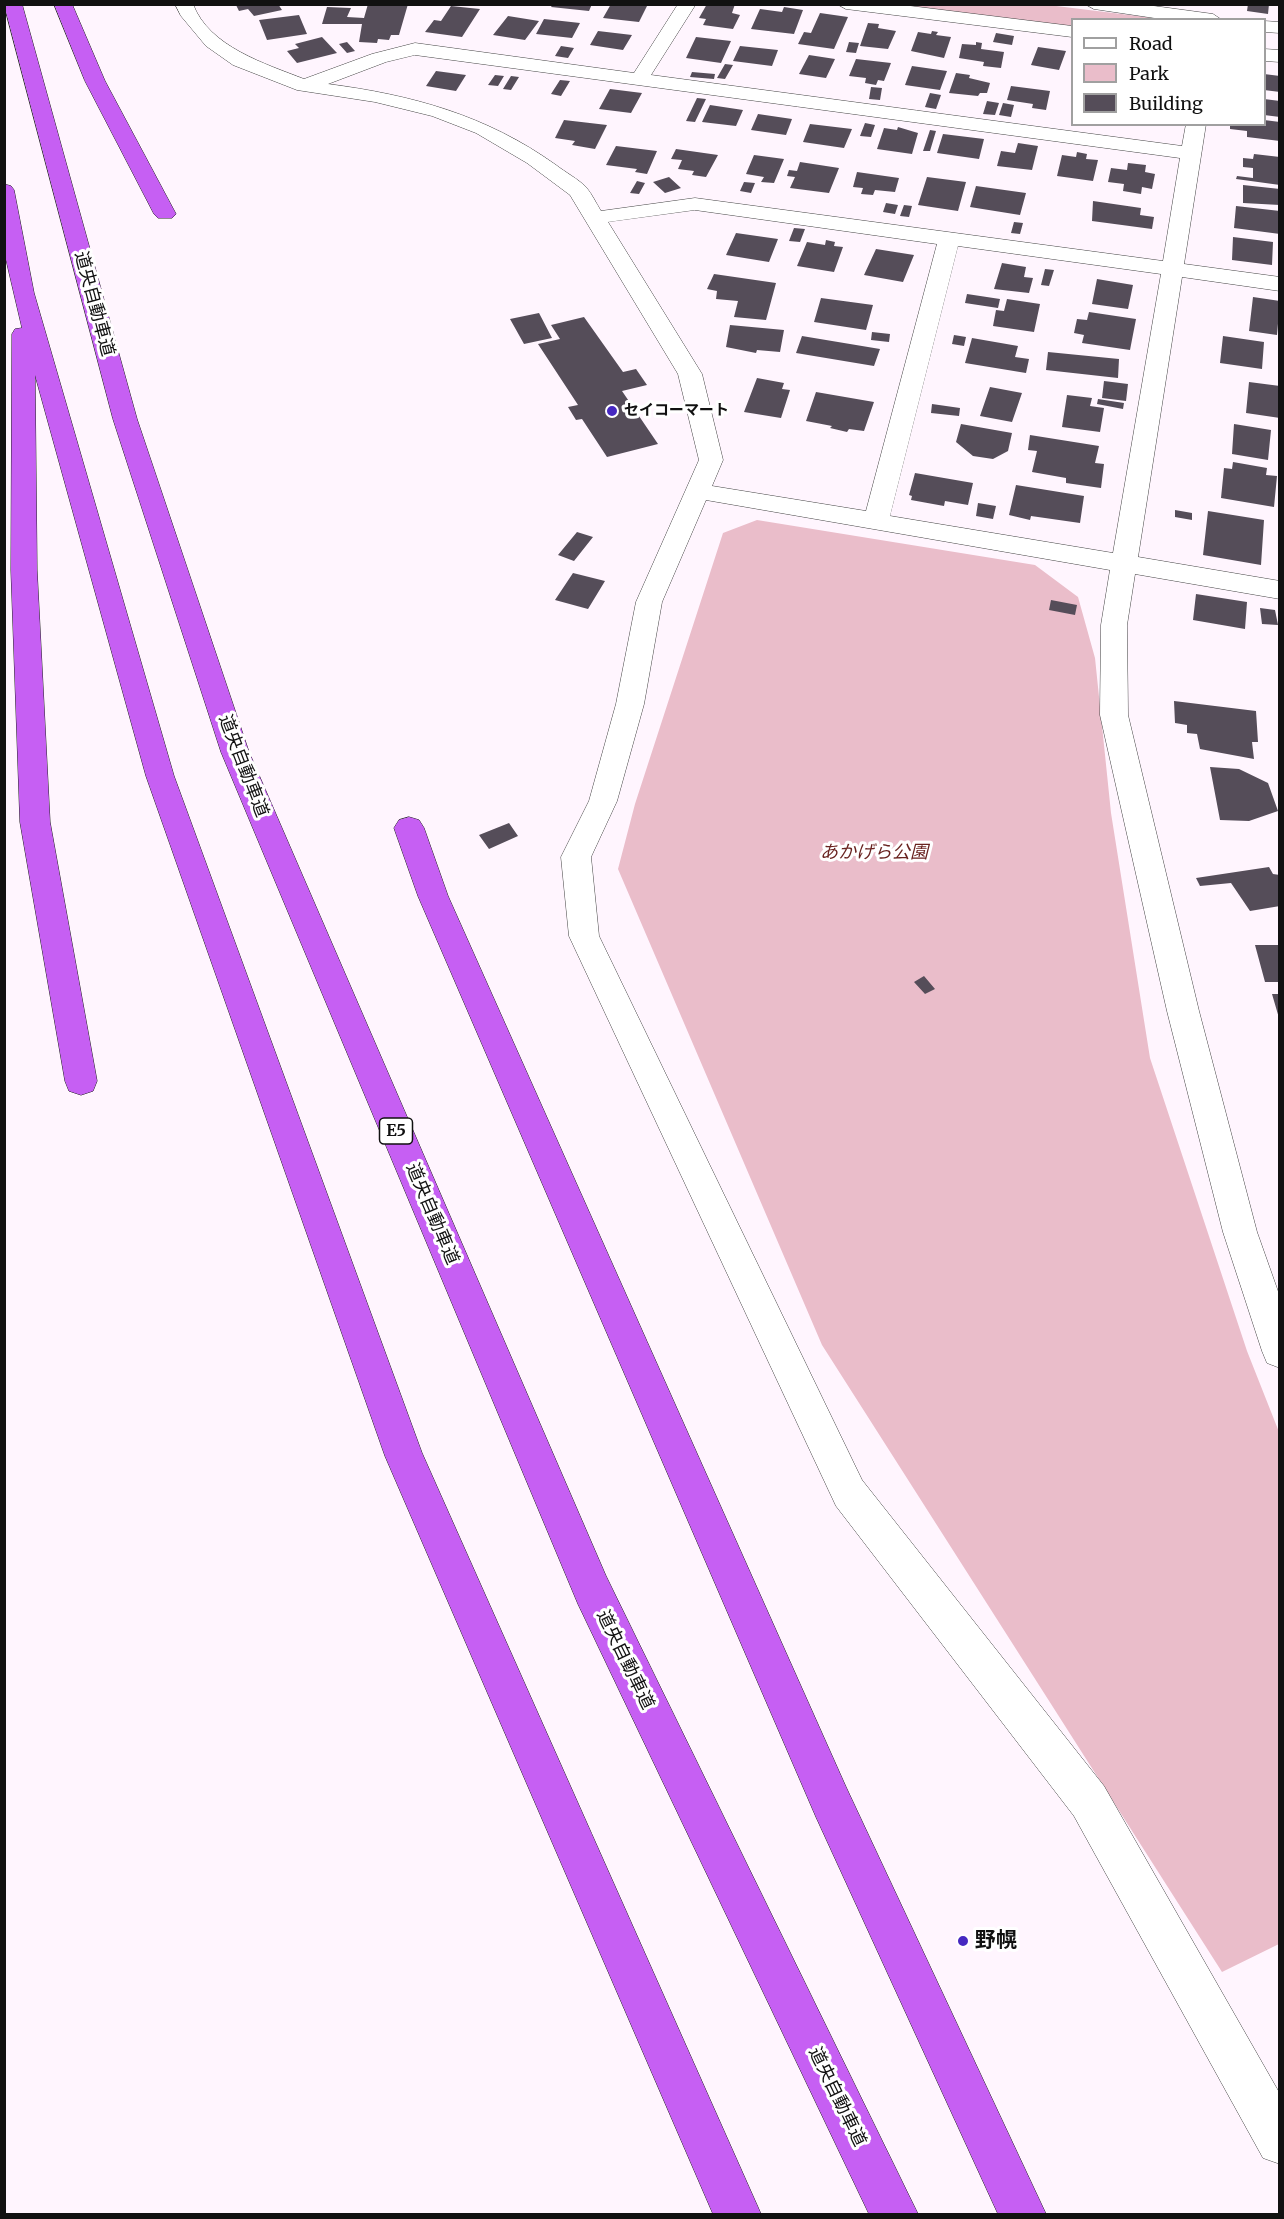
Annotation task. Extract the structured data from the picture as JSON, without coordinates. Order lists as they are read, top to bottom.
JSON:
{
  "streets": {
    "highway": ["道央自動車道", "E5"]
  },
  "parks": ["あかげら公園"],
  "places": ["セイコーマート", "野幌"],
  "legend": ["Road", "Park", "Building"]
}
